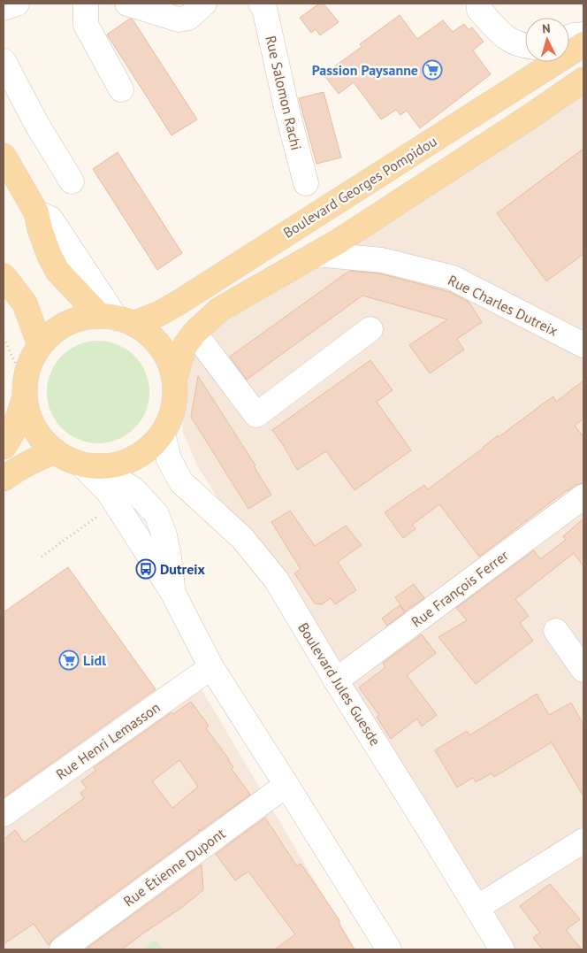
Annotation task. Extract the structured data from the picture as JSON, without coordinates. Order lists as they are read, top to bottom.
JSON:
{
  "streets": {
    "main road": ["Boulevard Georges Pompidou"],
    "street": [
      "Rue Salomon Rachi",
      "Rue Charles Dutreix",
      "Rue François Ferrer",
      "Boulevard Jules Guesde",
      "Rue Henri Lemasson",
      "Rue Étienne Dupont"
    ]
  },
  "crossings": [
    ["Boulevard Georges Pompidou", "Boulevard Jules Guesde"],
    ["Rue François Ferrer", "Boulevard Jules Guesde"]
  ],
  "places": {
    "supermarket": ["Passion Paysanne", "Lidl"],
    "bus stop": ["Dutreix"]
  },
  "north": "top"
}
